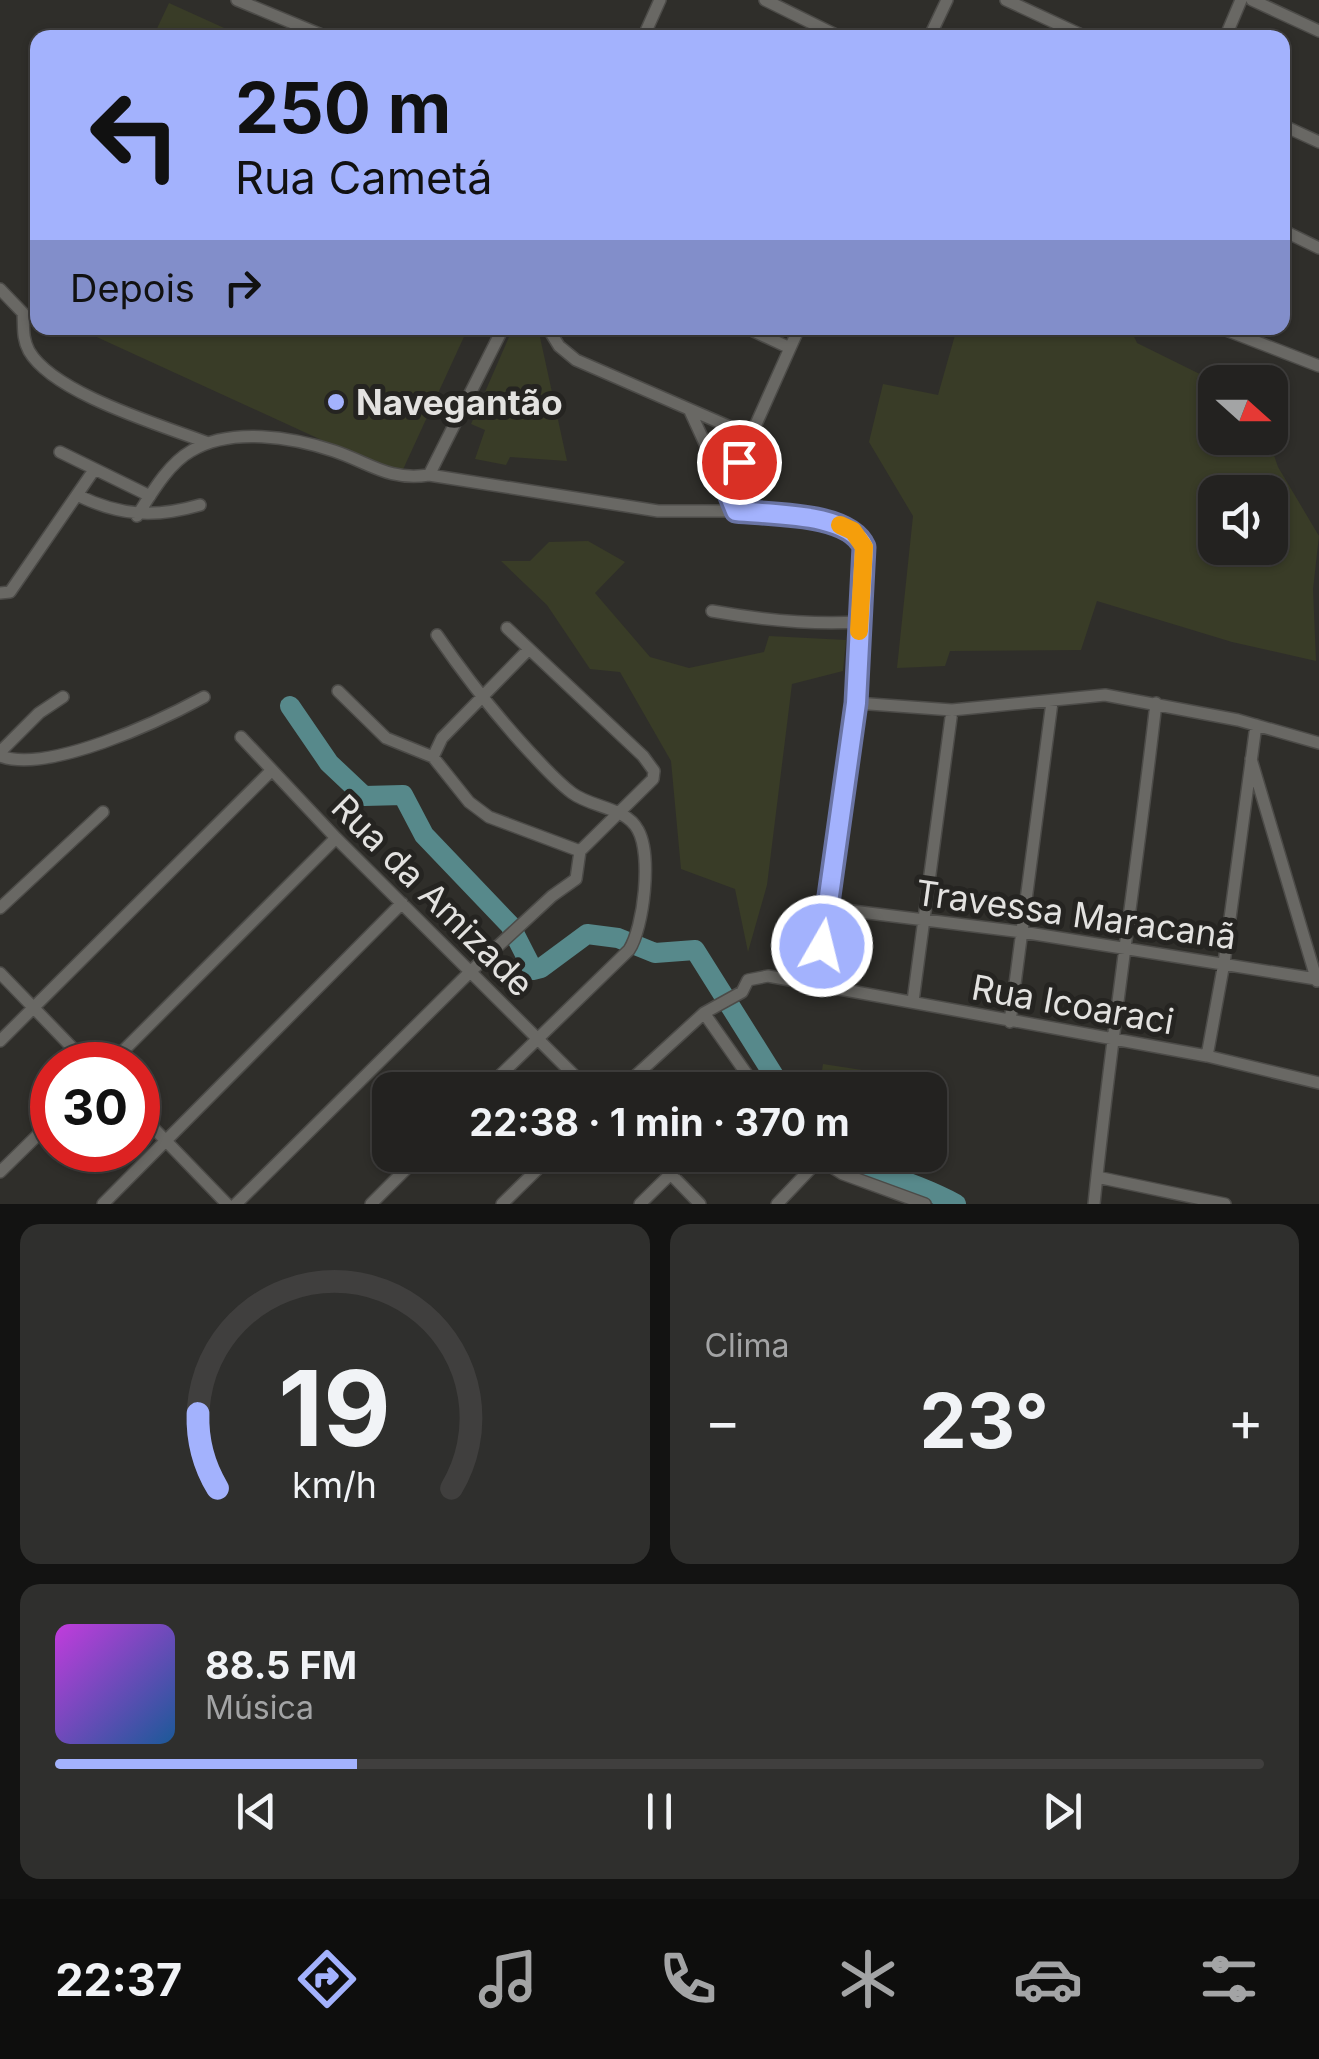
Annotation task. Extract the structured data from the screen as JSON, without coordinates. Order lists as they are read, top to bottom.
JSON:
{
  "streets": {
    "street": ["Rua da Amizade", "Travessa Maracanã", "Rua Icoaraci"]
  },
  "places": ["Navegantão"],
  "north": "right",
  "page": {
    "turn": ["250 m", "Rua Cametá"],
    "then": "Depois",
    "limit": "30",
    "trip": "22:38 · 1 min · 370 m",
    "tile": "Clima",
    "heat": ["−", "23°", "+"],
    "song": ["88.5 FM", "Música"],
    "tabs": "22:37",
    "gauge": ["19", "km/h"]
  }
}
